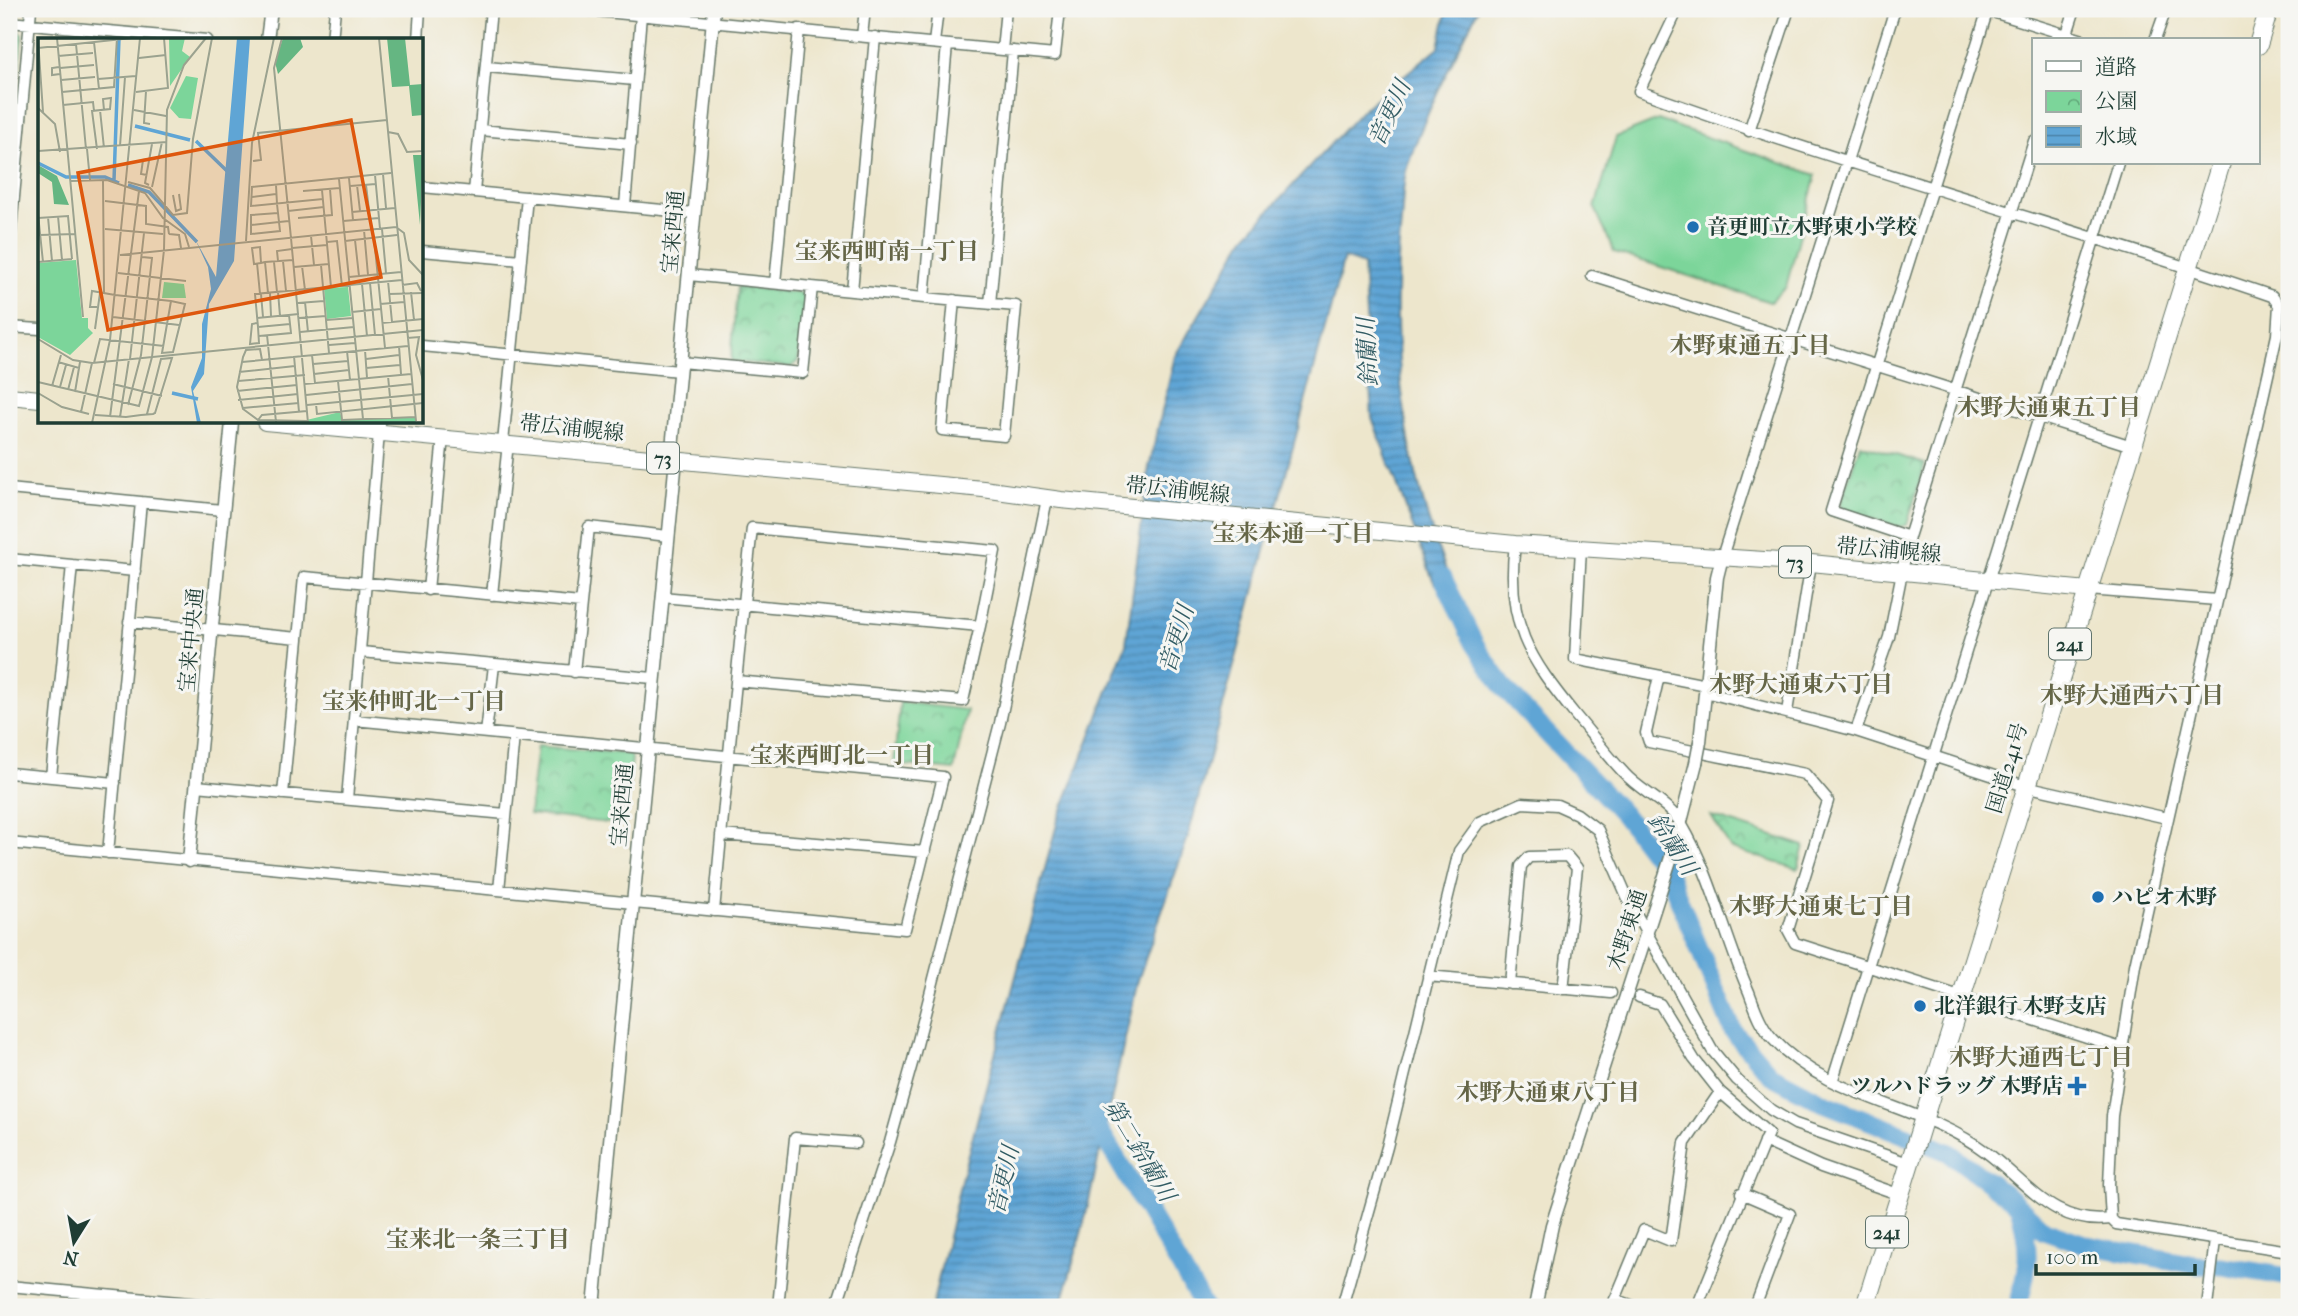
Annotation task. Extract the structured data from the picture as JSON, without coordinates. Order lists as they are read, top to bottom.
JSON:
{
  "streets": {
    "highway": ["241", "国道241号"],
    "main road": ["帯広浦幌線", "73"],
    "street": ["宝来西通", "宝来中央通", "木野東通"]
  },
  "crossings": [
    ["宝来西通", "帯広浦幌線"],
    ["帯広浦幌線", "国道241号"],
    ["帯広浦幌線", "木野東通"]
  ],
  "districts": [
    "宝来西町南一丁目",
    "木野東通五丁目",
    "木野大通東五丁目",
    "宝来本通一丁目",
    "木野大通東六丁目",
    "木野大通西六丁目",
    "宝来仲町北一丁目",
    "宝来西町北一丁目",
    "木野大通東七丁目",
    "木野大通西七丁目",
    "木野大通東八丁目",
    "宝来北一条三丁目"
  ],
  "water": ["音更川", "鈴蘭川", "第二鈴蘭川"],
  "places": {
    "other": ["音更町立木野東小学校", "ハピオ木野", "北洋銀行 木野支店"],
    "health": ["ツルハドラッグ 木野店"]
  },
  "legend": ["道路", "公園", "水域"],
  "scale_bar": "100 m",
  "north": "bottom"
}
